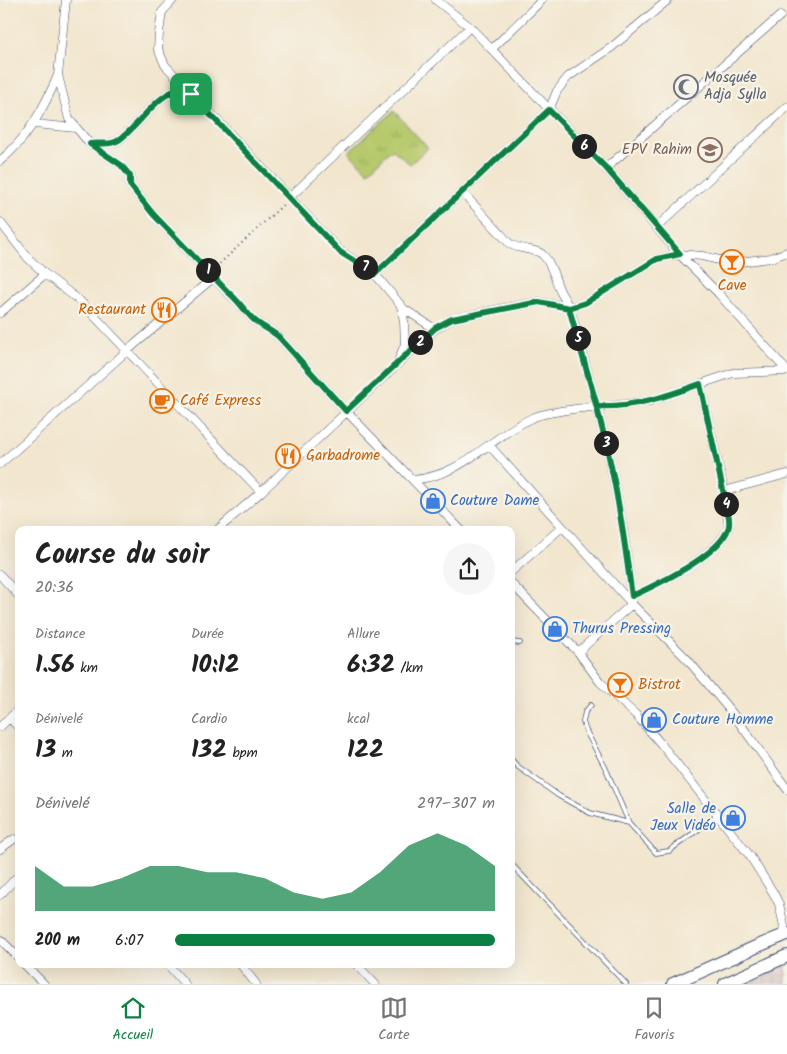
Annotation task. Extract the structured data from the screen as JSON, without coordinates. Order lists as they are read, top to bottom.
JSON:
{
  "places": {
    "mosque": ["Mosquée Adja Sylla"],
    "school or university": ["EPV Rahim"],
    "bar": ["Cave", "Bistrot"],
    "restaurant": ["Restaurant", "Garbadrome"],
    "cafe": ["Café Express"],
    "shop": [
      "Couture Dame",
      "Thurus Pressing",
      "Couture Homme",
      "Salle de Jeux Vidéo"
    ]
  },
  "page": {
    "pins": [
      "6",
      "7",
      "1",
      "5",
      "2",
      "3",
      "4"
    ],
    "heading": ["Course du soir", "20:36"],
    "stats": [
      ["Distance", "1.56 km"],
      ["Durée", "10:12"],
      ["Allure", "6:32 /km"],
      ["Dénivelé", "13 m"],
      ["Cardio", "132 bpm"],
      ["kcal", "122"]
    ],
    "chart": ["Dénivelé", "297–307 m"],
    "list": [
      {
        "name": "200 m",
        "note": "6:07"
      }
    ],
    "tabs": ["Accueil", "Carte", "Favoris"]
  }
}
